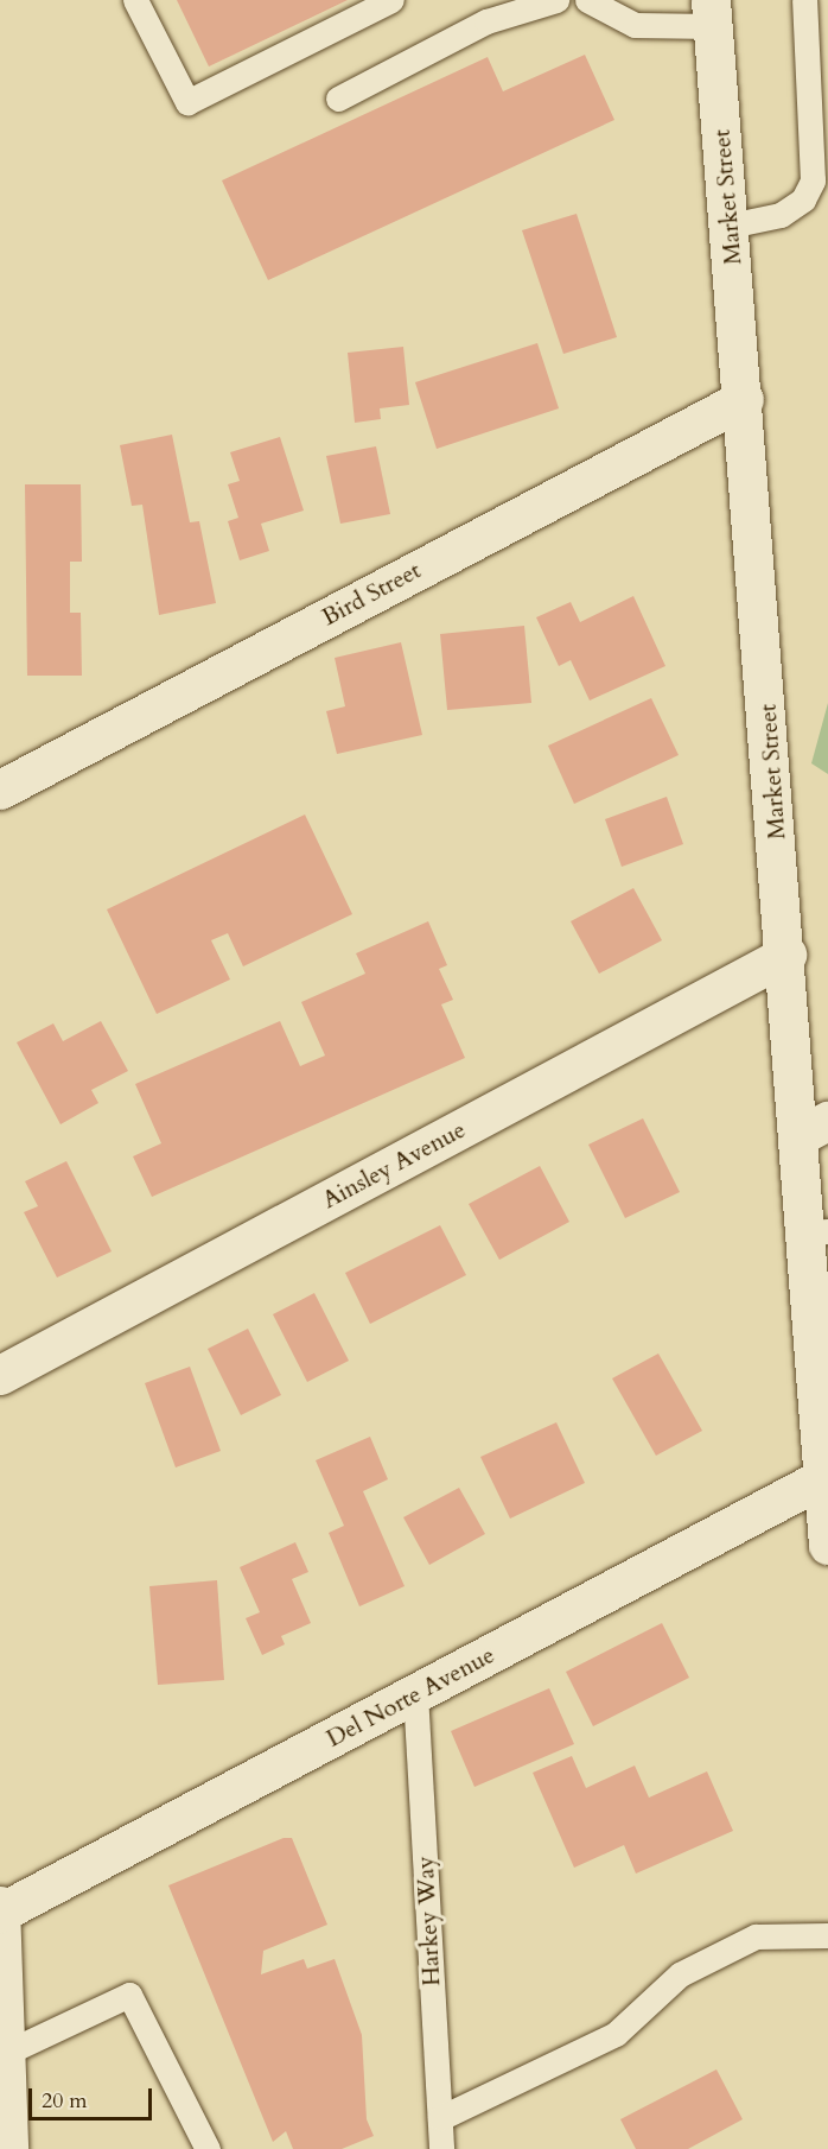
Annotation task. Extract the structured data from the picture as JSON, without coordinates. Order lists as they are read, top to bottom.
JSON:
{
  "streets": {
    "street": [
      "Market Street",
      "Bird Street",
      "Ainsley Avenue",
      "Del Norte Avenue"
    ],
    "lane": ["Harkey Way"]
  },
  "crossings": [
    ["Market Street", "Bird Street"],
    ["Market Street", "Ainsley Avenue"],
    ["Market Street", "Del Norte Avenue"],
    ["Del Norte Avenue", "Harkey Way"]
  ],
  "scale_bar": "20 m"
}
